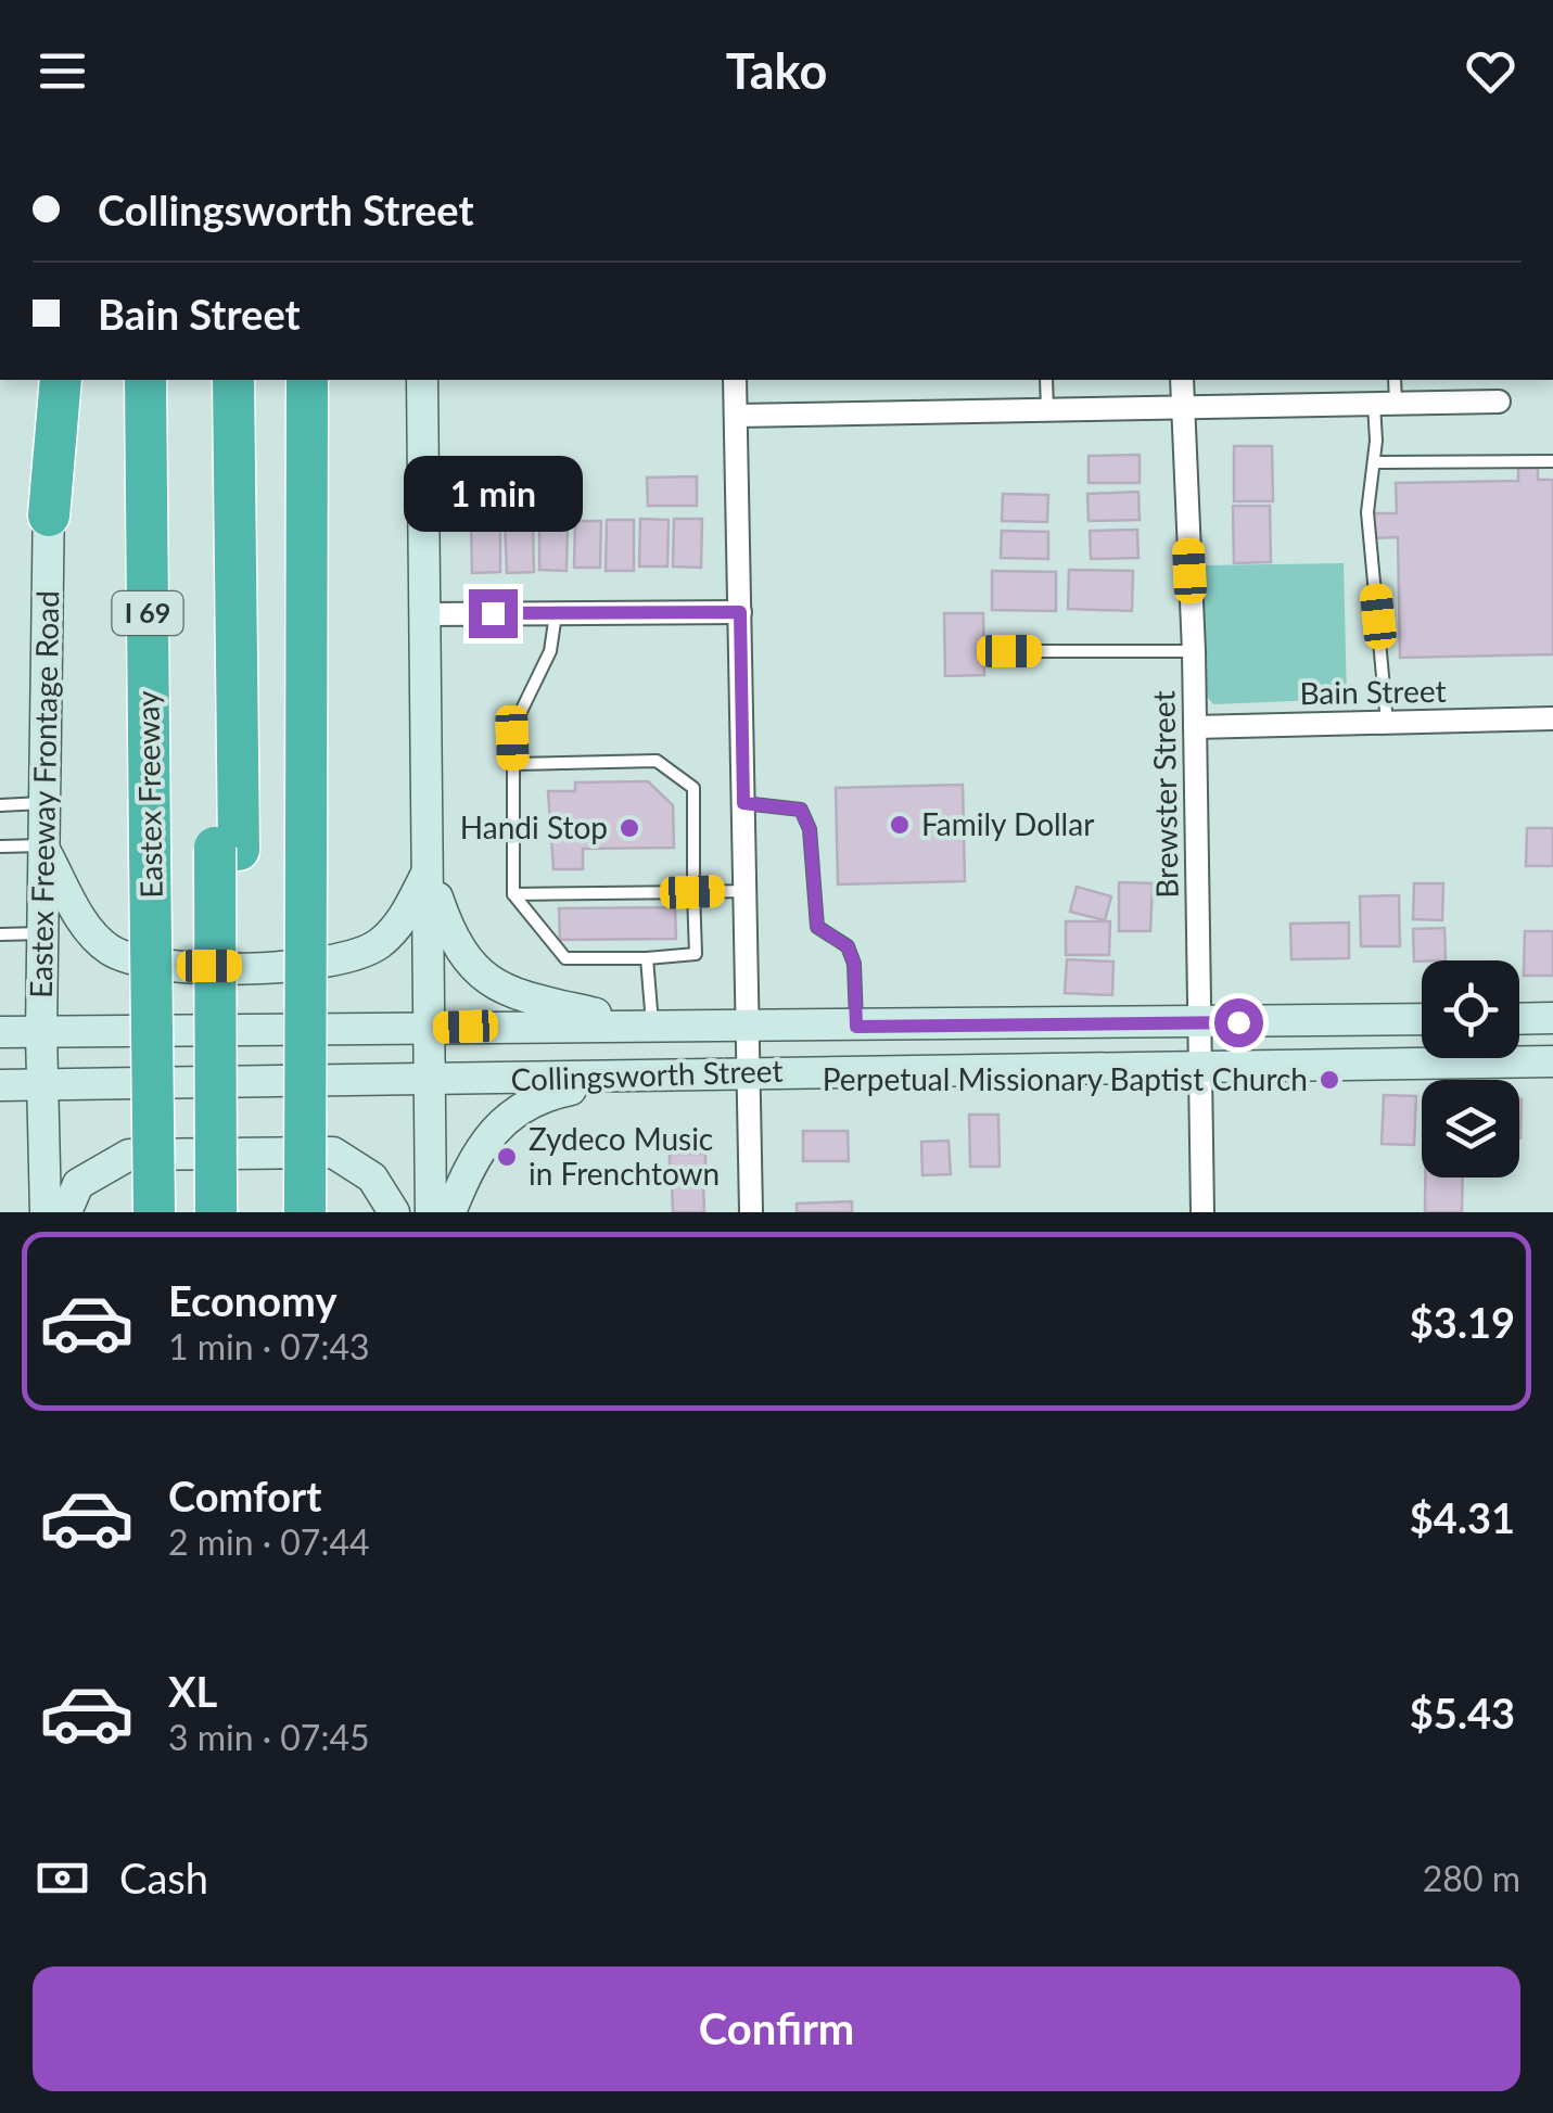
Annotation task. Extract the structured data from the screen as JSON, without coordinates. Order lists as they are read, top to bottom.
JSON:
{
  "streets": {
    "highway": ["I 69", "Eastex Freeway"],
    "main road": ["Eastex Freeway Frontage Road", "Collingsworth Street"],
    "street": ["Bain Street", "Brewster Street"]
  },
  "crossings": [
    ["Bain Street", "Brewster Street"],
    ["Eastex Freeway Frontage Road", "Collingsworth Street"],
    ["Brewster Street", "Collingsworth Street"]
  ],
  "places": [
    "Family Dollar",
    "Handi Stop",
    "Perpetual Missionary Baptist Church",
    "Zydeco Music in Frenchtown"
  ],
  "page": {
    "header": "Tako",
    "banner": ["Collingsworth Street", "Bain Street"],
    "bubble": "1 min",
    "list": [
      {
        "name": "Economy",
        "note": "1 min · 07:43",
        "value": "$3.19"
      },
      {
        "name": "Comfort",
        "note": "2 min · 07:44",
        "value": "$4.31"
      },
      {
        "name": "XL",
        "note": "3 min · 07:45",
        "value": "$5.43"
      }
    ],
    "pay": ["Cash", "280 m"],
    "buttons": "Confirm"
  }
}
